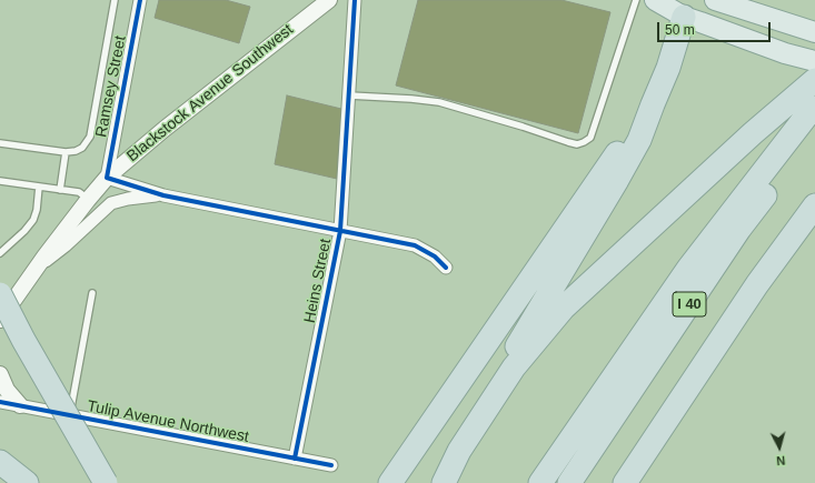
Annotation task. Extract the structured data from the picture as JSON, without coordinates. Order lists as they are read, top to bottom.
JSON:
{
  "streets": {
    "highway": ["I 40"],
    "street": [
      "Ramsey Street",
      "Blackstock Avenue Southwest",
      "Heins Street",
      "Tulip Avenue Northwest"
    ]
  },
  "crossings": [
    ["Ramsey Street", "Blackstock Avenue Southwest"],
    ["Heins Street", "Tulip Avenue Northwest"]
  ],
  "scale_bar": "50 m",
  "north": "bottom"
}
